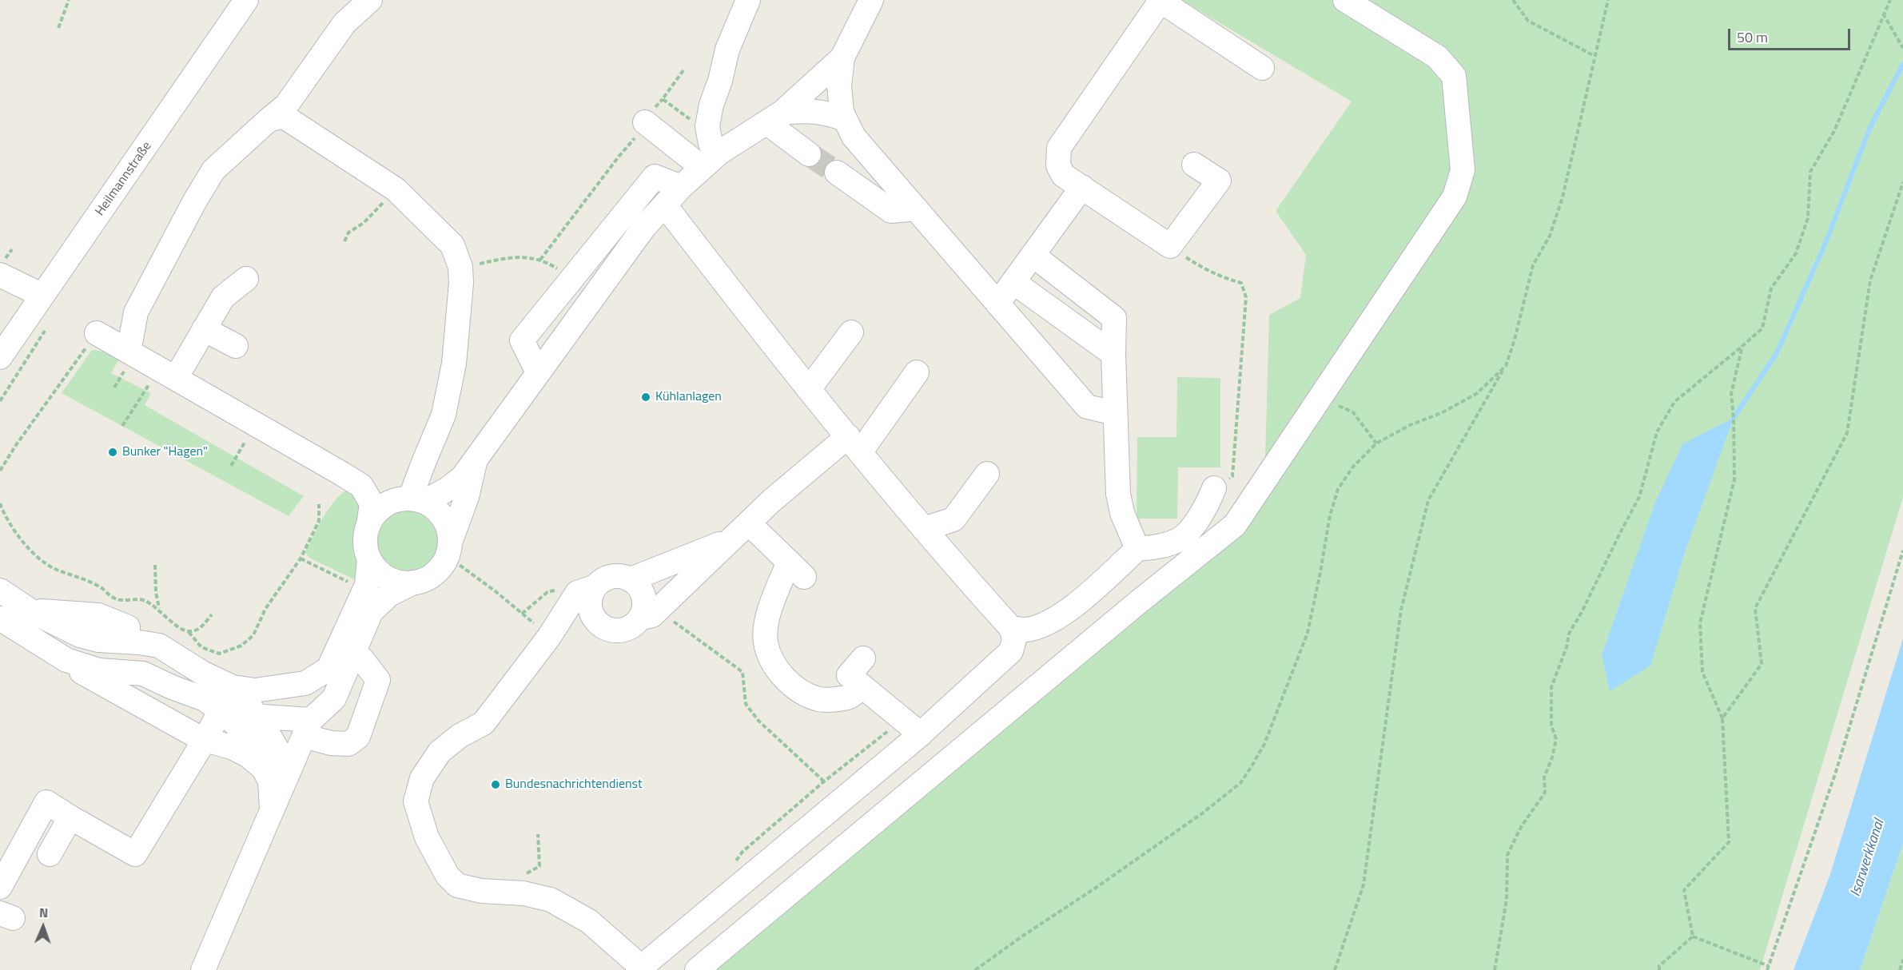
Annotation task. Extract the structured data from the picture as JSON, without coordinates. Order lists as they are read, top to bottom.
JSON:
{
  "streets": {
    "street": ["Heilmannstraße"]
  },
  "water": ["Isarwerkkanal"],
  "places": ["Kühlanlagen", "Bunker \"Hagen\"", "Bundesnachrichtendienst"],
  "scale_bar": "50 m",
  "north": "top"
}
